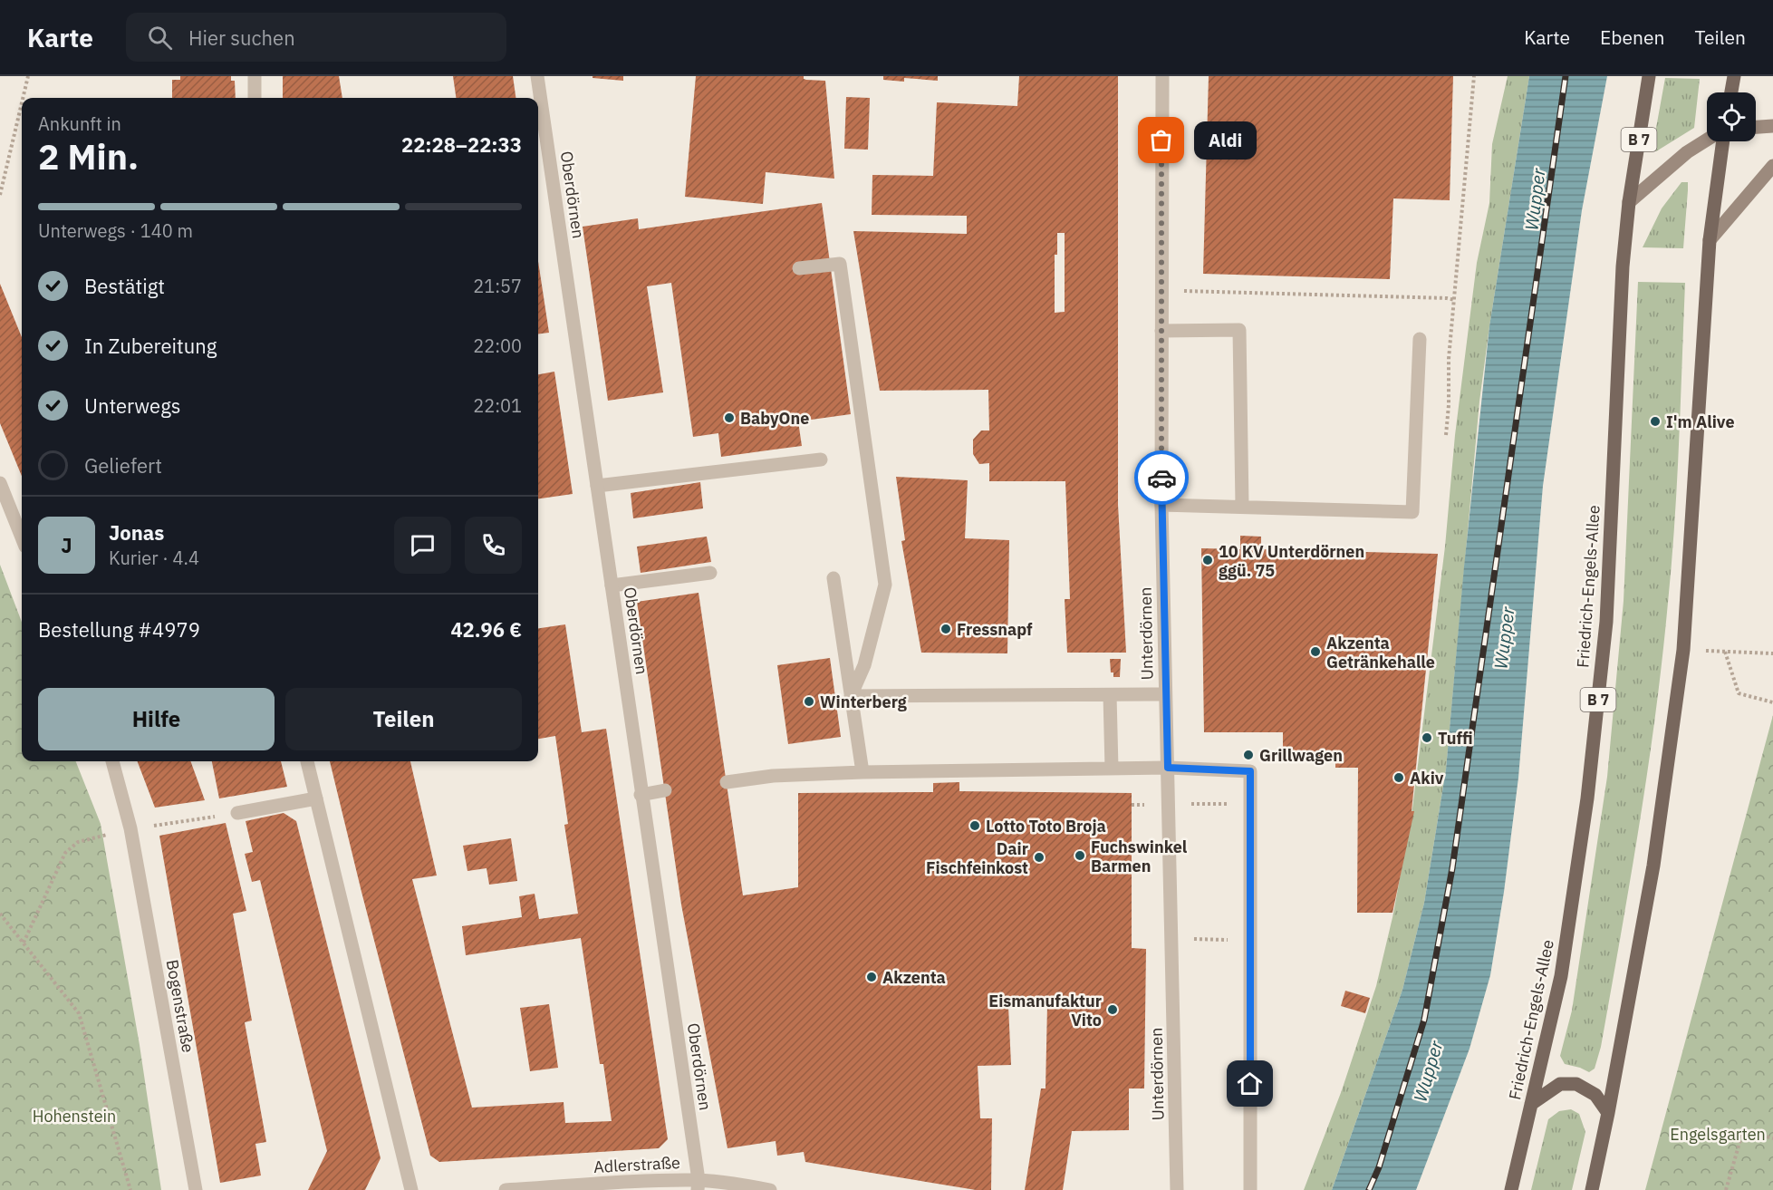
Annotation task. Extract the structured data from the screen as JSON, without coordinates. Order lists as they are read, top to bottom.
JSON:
{
  "streets": {
    "main road": ["B 7", "Friedrich-Engels-Allee"],
    "street": [
      "Oberdörnen",
      "Unterdörnen",
      "Bogenstraße",
      "Adlerstraße"
    ]
  },
  "crossings": [
    ["Oberdörnen", "Adlerstraße"]
  ],
  "water": ["Wupper"],
  "parks": ["Hohenstein", "Engelsgarten"],
  "places": [
    "Aldi",
    "BabyOne",
    "I'm Alive",
    "10 KV Unterdörnen ggü. 75",
    "Fressnapf",
    "Akzenta Getränkehalle",
    "Winterberg",
    "Tuffi",
    "Grillwagen",
    "Akiv",
    "Lotto Toto Broja",
    "Fuchswinkel Barmen",
    "Dair Fischfeinkost",
    "Akzenta",
    "Eismanufaktur Vito"
  ],
  "page": {
    "header": "Karte",
    "search": "Hier suchen",
    "nav": ["Karte", "Ebenen", "Teilen"],
    "heading": ["2 Min.", "Ankunft in", "22:28–22:33"],
    "panel": [
      "Jonas",
      "Kurier · 4.4",
      "Bestellung #4979",
      "42.96 €"
    ],
    "bubble": "Aldi",
    "bar": "Unterwegs · 140 m",
    "list": [
      ["Bestätigt", "21:57"],
      ["In Zubereitung", "22:00"],
      ["Unterwegs", "22:01"],
      "Geliefert"
    ],
    "round": "J",
    "buttons": ["Hilfe", "Teilen"]
  }
}
